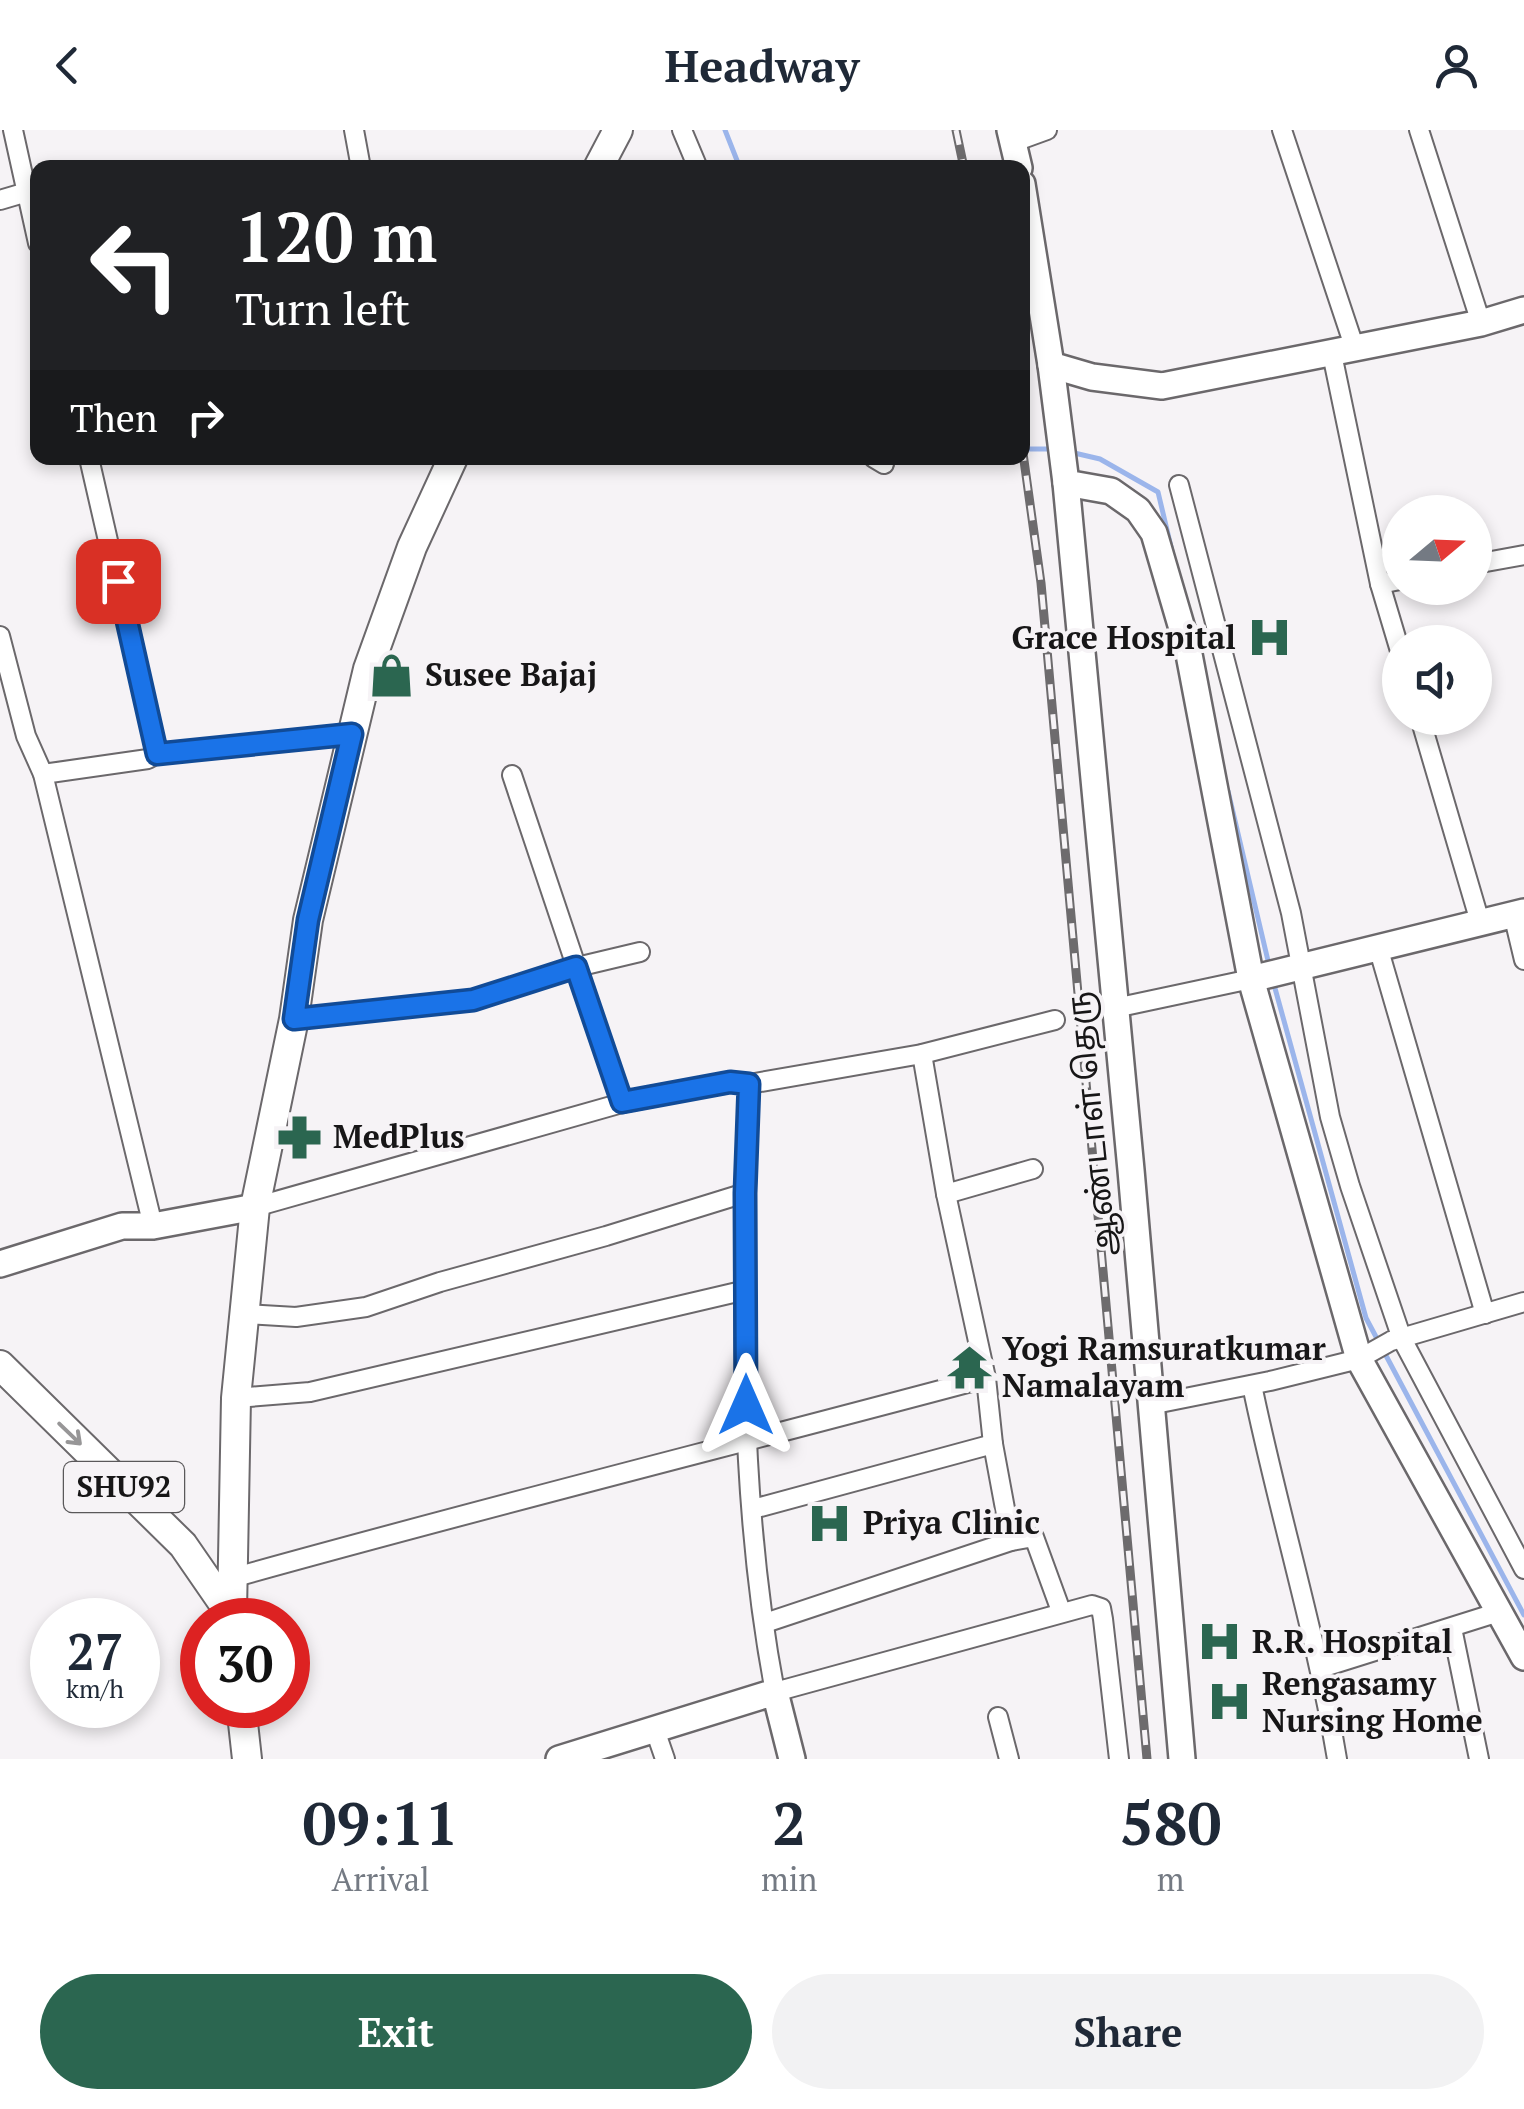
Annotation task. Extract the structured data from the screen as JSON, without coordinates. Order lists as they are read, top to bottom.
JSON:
{
  "streets": {
    "main road": ["SHU92"],
    "street": ["ஆண்டாள் தெரு"]
  },
  "places": {
    "hospital": [
      "Grace Hospital",
      "Priya Clinic",
      "R.R. Hospital",
      "Rengasamy Nursing Home"
    ],
    "shop": ["Susee Bajaj"],
    "pharmacy": ["MedPlus"],
    "temple": ["Yogi Ramsuratkumar Namalayam"]
  },
  "north": "right",
  "page": {
    "header": "Headway",
    "turn": ["120 m", "Turn left"],
    "then": "Then",
    "speed": "27 km/h",
    "limit": "30",
    "eta": [
      "09:11",
      "Arrival",
      "2",
      "min",
      "580",
      "m"
    ],
    "buttons": ["Exit", "Share"]
  }
}
